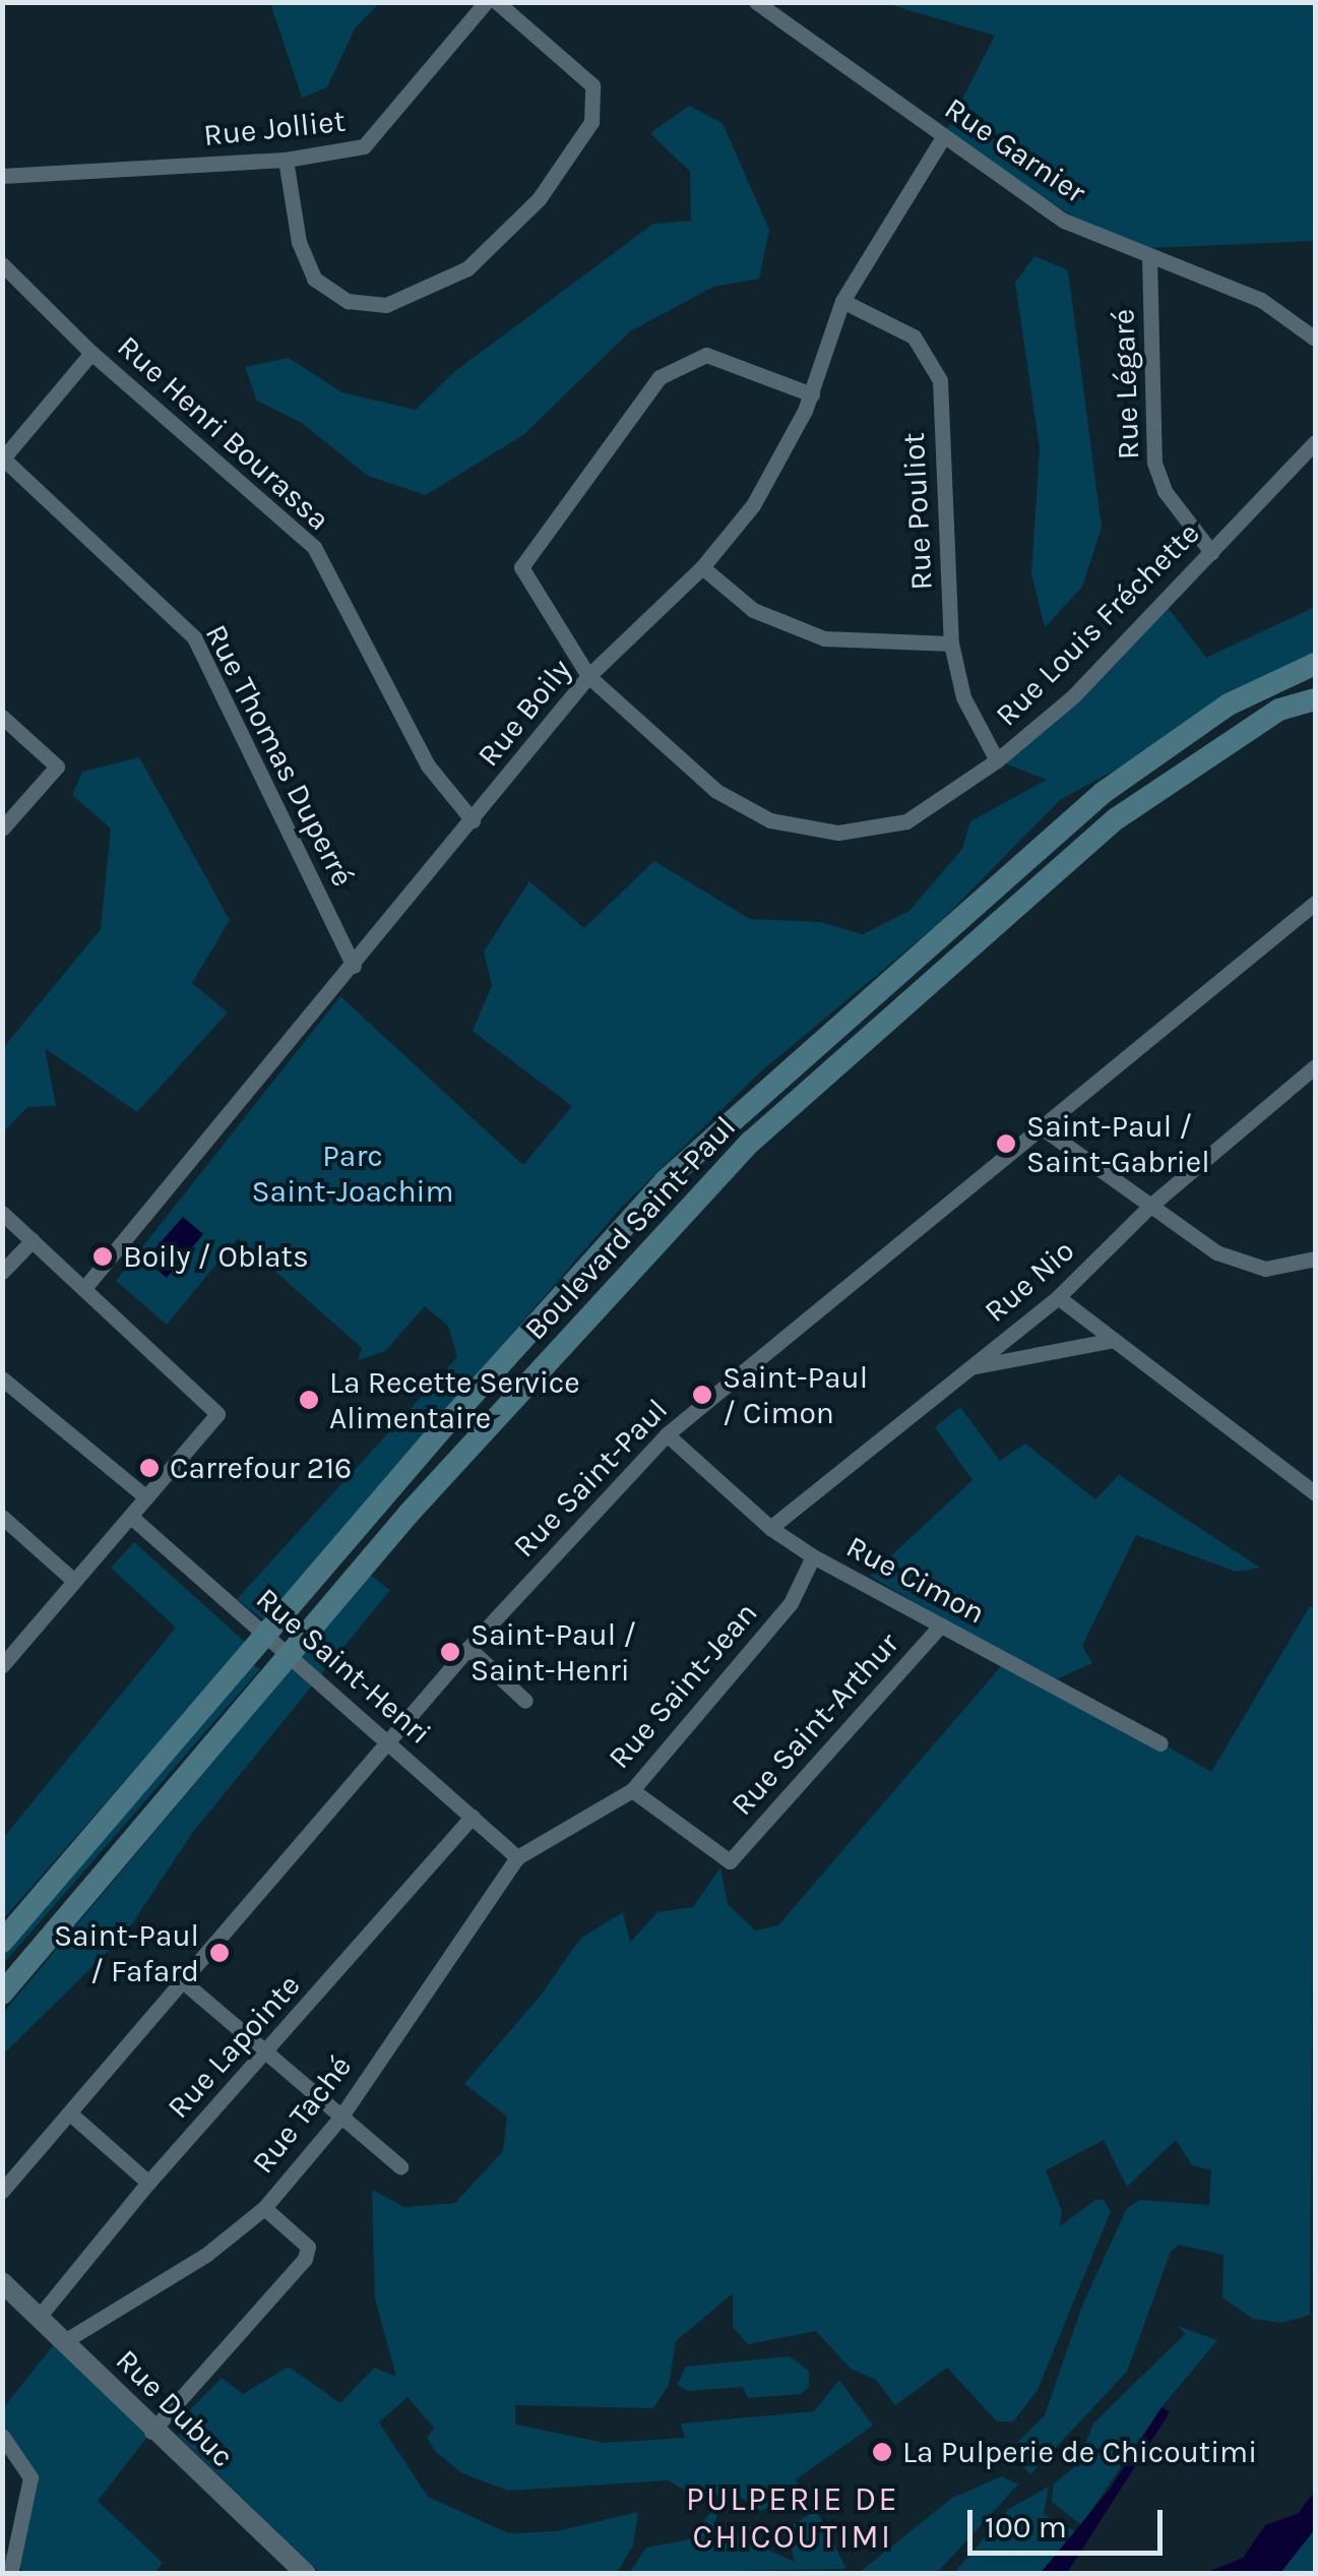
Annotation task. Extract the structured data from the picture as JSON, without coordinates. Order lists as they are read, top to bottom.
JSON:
{
  "streets": {
    "main road": ["Boulevard Saint-Paul"],
    "street": [
      "Rue Jolliet",
      "Rue Garnier",
      "Rue Légaré",
      "Rue Henri Bourassa",
      "Rue Pouliot",
      "Rue Louis Fréchette",
      "Rue Boily",
      "Rue Thomas Duperré",
      "Rue Nio",
      "Rue Saint-Paul",
      "Rue Cimon",
      "Rue Saint-Henri",
      "Rue Saint-Jean",
      "Rue Saint-Arthur",
      "Rue Lapointe",
      "Rue Taché",
      "Rue Dubuc"
    ]
  },
  "crossings": [
    ["Rue Garnier", "Rue Légaré"],
    ["Rue Garnier", "Rue Boily"],
    ["Rue Légaré", "Rue Louis Fréchette"],
    ["Rue Henri Bourassa", "Rue Boily"],
    ["Rue Pouliot", "Rue Louis Fréchette"],
    ["Rue Pouliot", "Rue Boily"],
    ["Rue Louis Fréchette", "Rue Boily"],
    ["Rue Boily", "Rue Thomas Duperré"],
    ["Rue Nio", "Rue Cimon"],
    ["Rue Saint-Paul", "Rue Cimon"],
    ["Rue Saint-Paul", "Rue Saint-Henri"],
    ["Rue Cimon", "Rue Saint-Jean"],
    ["Rue Cimon", "Rue Saint-Arthur"],
    ["Rue Saint-Henri", "Rue Saint-Jean"],
    ["Rue Saint-Henri", "Rue Lapointe"],
    ["Rue Saint-Henri", "Rue Taché"],
    ["Rue Saint-Jean", "Rue Saint-Arthur"],
    ["Rue Saint-Jean", "Rue Taché"],
    ["Rue Lapointe", "Rue Dubuc"],
    ["Rue Taché", "Rue Dubuc"]
  ],
  "districts": ["PULPERIE DE CHICOUTIMI"],
  "parks": ["Parc Saint-Joachim"],
  "places": [
    "Saint-Paul / Saint-Gabriel",
    "Boily / Oblats",
    "Saint-Paul / Cimon",
    "La Recette Service Alimentaire",
    "Carrefour 216",
    "Saint-Paul / Saint-Henri",
    "Saint-Paul / Fafard",
    "La Pulperie de Chicoutimi"
  ],
  "scale_bar": "100 m"
}
